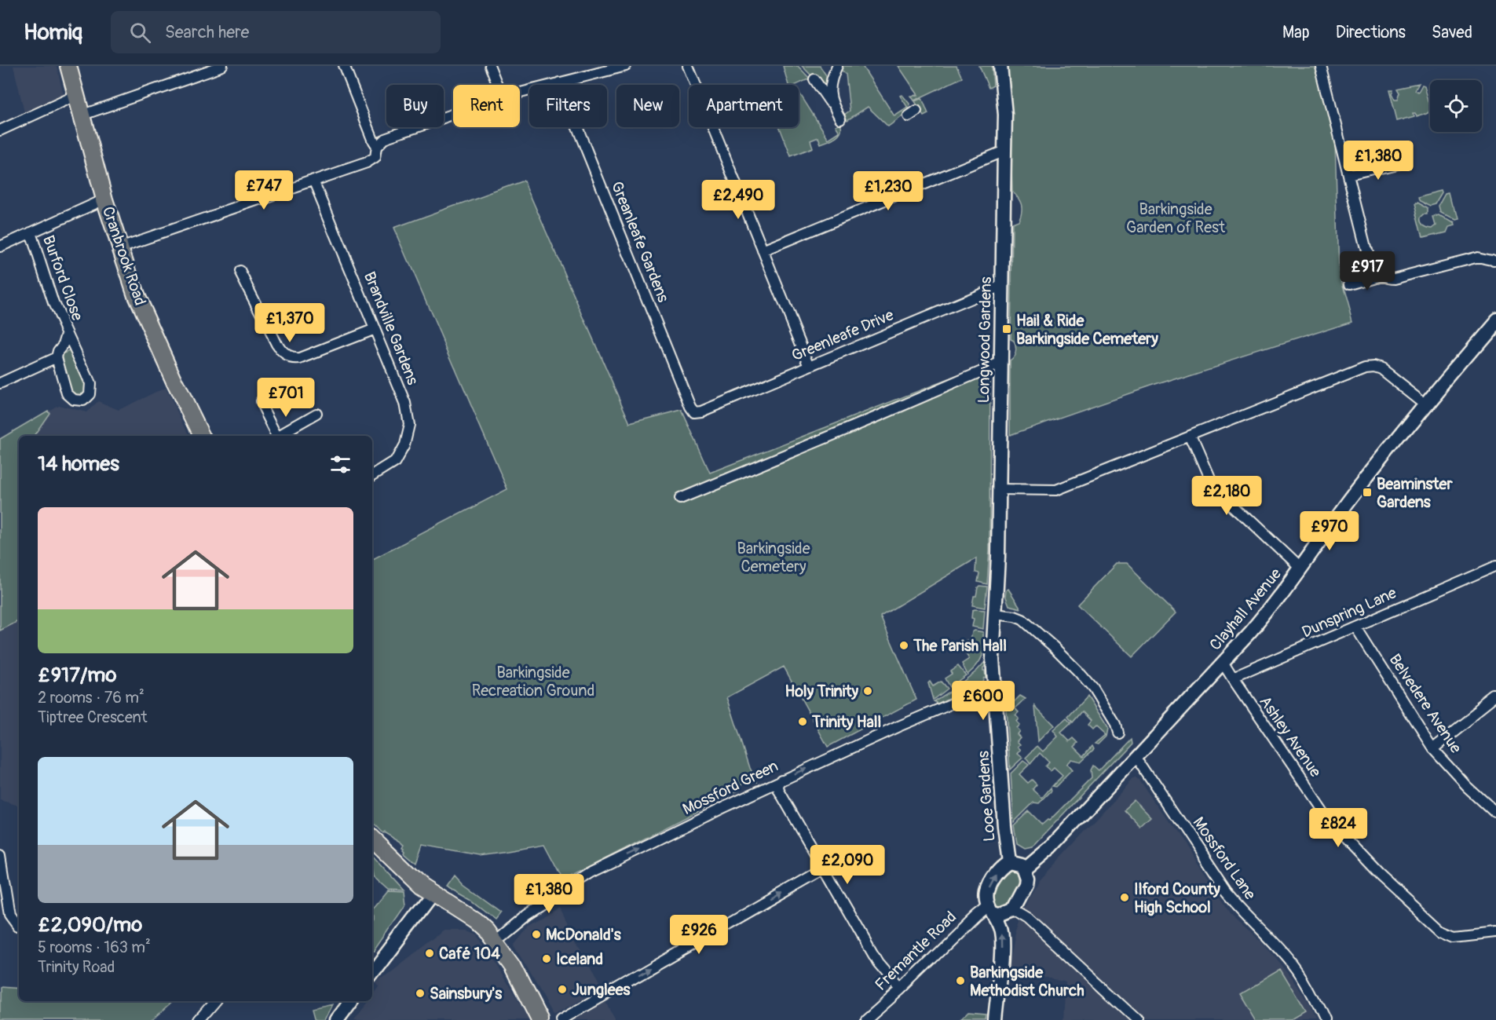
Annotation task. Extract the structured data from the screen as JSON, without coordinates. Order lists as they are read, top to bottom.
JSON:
{
  "streets": {
    "main road": ["Cranbrook Road"],
    "street": [
      "Greanleafe Gardens",
      "Burford Close",
      "Brandville Gardens",
      "Greenleafe Drive",
      "Longwood Gardens",
      "Clayhall Avenue",
      "Dunspring Lane",
      "Belvedere Avenue",
      "Ashley Avenue",
      "Mossford Green",
      "Looe Gardens",
      "Mossford Lane",
      "Fremantle Road"
    ]
  },
  "crossings": [
    ["Greanleafe Gardens", "Greenleafe Drive"],
    ["Greenleafe Drive", "Longwood Gardens"],
    ["Longwood Gardens", "Looe Gardens"],
    ["Clayhall Avenue", "Mossford Lane"],
    ["Dunspring Lane", "Belvedere Avenue"],
    ["Dunspring Lane", "Ashley Avenue"],
    ["Mossford Green", "Looe Gardens"],
    ["Looe Gardens", "Fremantle Road"]
  ],
  "one_way": ["Mossford Green"],
  "parks": ["Barkingside Garden of Rest", "Barkingside Cemetery", "Barkingside Recreation Ground"],
  "places": {
    "transit": ["Hail & Ride Barkingside Cemetery", "Beaminster Gardens"],
    "other": [
      "The Parish Hall",
      "Holy Trinity",
      "Trinity Hall",
      "Ilford County High School",
      "McDonald's",
      "Café 104",
      "Iceland",
      "Barkingside Methodist Church",
      "Junglees",
      "Sainsbury's"
    ]
  },
  "page": {
    "header": "Homiq",
    "search": "Search here",
    "nav": ["Map", "Directions", "Saved"],
    "chip": [
      "Buy",
      "Rent",
      "Filters",
      "New",
      "Apartment"
    ],
    "price": [
      "£1,380",
      "£747",
      "£1,230",
      "£2,490",
      "£917",
      "£1,370",
      "£701",
      "£2,180",
      "£970",
      "£600",
      "£824",
      "£2,090",
      "£1,380",
      "£926"
    ],
    "heading": "14 homes",
    "list": [
      {
        "name": "£917/mo",
        "note": "2 rooms · 76 m² · Tiptree Crescent"
      },
      {
        "name": "£2,090/mo",
        "note": "5 rooms · 163 m² · Trinity Road"
      }
    ]
  }
}
